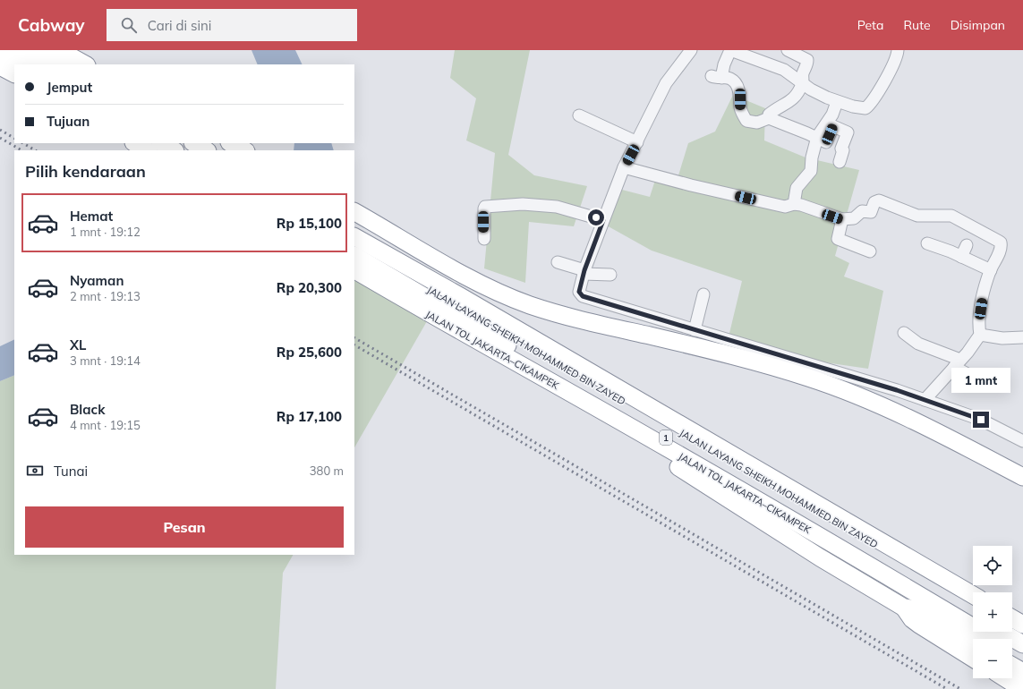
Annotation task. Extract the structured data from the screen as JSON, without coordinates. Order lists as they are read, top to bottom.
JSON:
{
  "streets": {
    "highway": ["JALAN LAYANG SHEIKH MOHAMMED BIN ZAYED", "JALAN TOL JAKARTA–CIKAMPEK", "1"]
  },
  "crossings": [
    ["JALAN LAYANG SHEIKH MOHAMMED BIN ZAYED", "1"]
  ],
  "page": {
    "header": "Cabway",
    "search": "Cari di sini",
    "nav": ["Peta", "Rute", "Disimpan"],
    "banner": ["Jemput", "Tujuan"],
    "heading": "Pilih kendaraan",
    "list": [
      {
        "name": "Hemat",
        "note": "1 mnt · 19:12",
        "value": "Rp 15,100"
      },
      {
        "name": "Nyaman",
        "note": "2 mnt · 19:13",
        "value": "Rp 20,300"
      },
      {
        "name": "XL",
        "note": "3 mnt · 19:14",
        "value": "Rp 25,600"
      },
      {
        "name": "Black",
        "note": "4 mnt · 19:15",
        "value": "Rp 17,100"
      }
    ],
    "bubble": "1 mnt",
    "pay": ["Tunai", "380 m"],
    "buttons": "Pesan",
    "map_buttons": ["+", "−"]
  }
}
